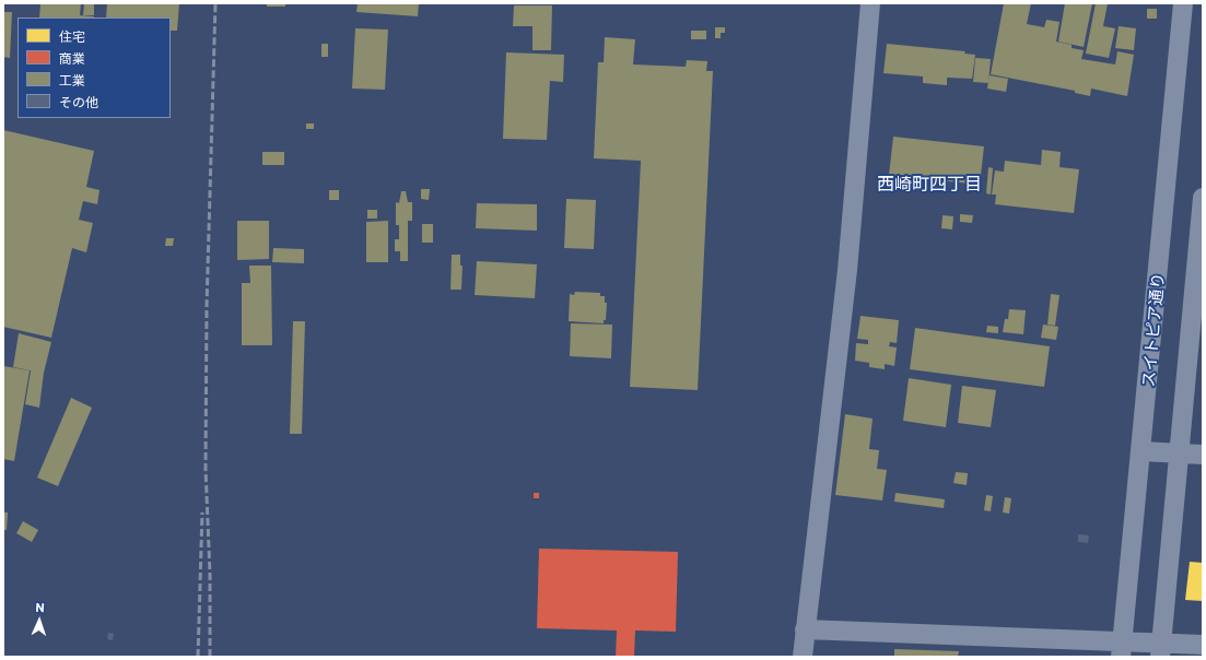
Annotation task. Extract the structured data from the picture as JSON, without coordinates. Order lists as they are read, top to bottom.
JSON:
{
  "streets": {
    "street": ["スイトピア通り"]
  },
  "districts": ["西崎町四丁目"],
  "legend": [
    "住宅",
    "商業",
    "工業",
    "その他"
  ],
  "north": "top"
}
